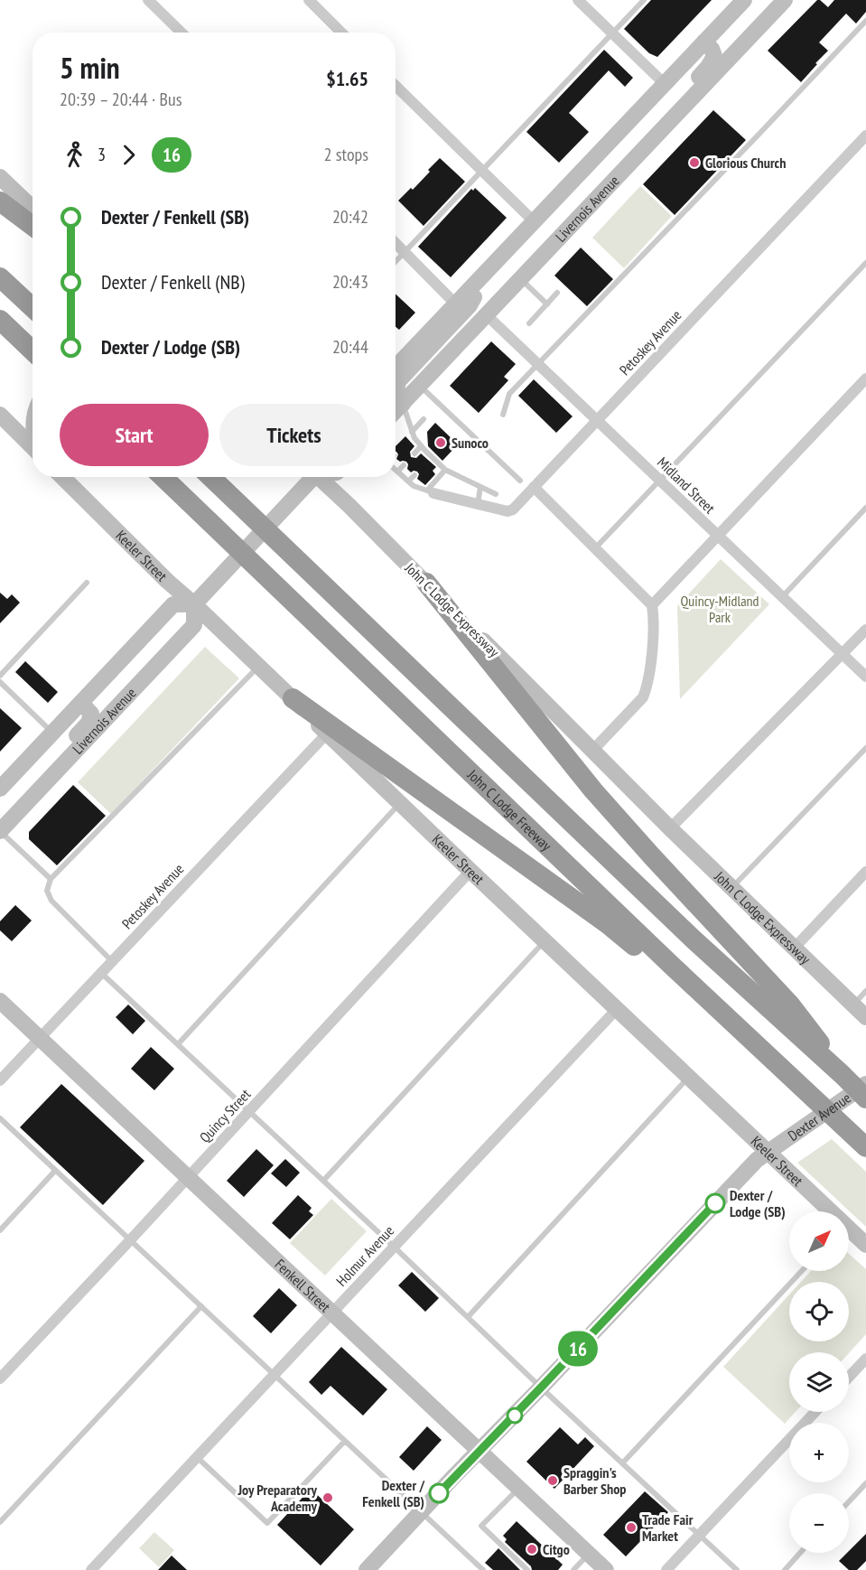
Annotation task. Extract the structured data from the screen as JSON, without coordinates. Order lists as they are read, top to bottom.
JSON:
{
  "streets": {
    "highway": ["John C Lodge Freeway"],
    "street": [
      "Livernois Avenue",
      "Petoskey Avenue",
      "Midland Street",
      "Keeler Street",
      "John C Lodge Expressway",
      "Quincy Street",
      "Dexter Avenue",
      "Holmur Avenue",
      "Fenkell Street"
    ]
  },
  "crossings": [
    ["Livernois Avenue", "Midland Street"],
    ["Livernois Avenue", "Keeler Street"],
    ["Petoskey Avenue", "Midland Street"],
    ["Petoskey Avenue", "Keeler Street"],
    ["Petoskey Avenue", "Fenkell Street"],
    ["Keeler Street", "Quincy Street"],
    ["Keeler Street", "Dexter Avenue"],
    ["Keeler Street", "Holmur Avenue"],
    ["Quincy Street", "Fenkell Street"],
    ["Dexter Avenue", "Fenkell Street"],
    ["Holmur Avenue", "Fenkell Street"]
  ],
  "parks": ["Quincy-Midland Park"],
  "places": [
    "Glorious Church",
    "Sunoco",
    "Dexter / Lodge (SB)",
    "Spraggin's Barber Shop",
    "Dexter / Fenkell (SB)",
    "Joy Preparatory Academy",
    "Trade Fair Market",
    "Citgo"
  ],
  "lines": ["bus line 16"],
  "north": "top right",
  "page": {
    "on_map": "16",
    "heading": ["5 min", "20:39 – 20:44 · Bus", "$1.65"],
    "legs": ["3", "16", "2 stops"],
    "list": [
      {
        "name": "Dexter / Fenkell (SB)",
        "value": "20:42"
      },
      {
        "name": "Dexter / Fenkell (NB)",
        "value": "20:43"
      },
      {
        "name": "Dexter / Lodge (SB)",
        "value": "20:44"
      }
    ],
    "buttons": ["Start", "Tickets"],
    "map_buttons": ["+", "−"]
  }
}
